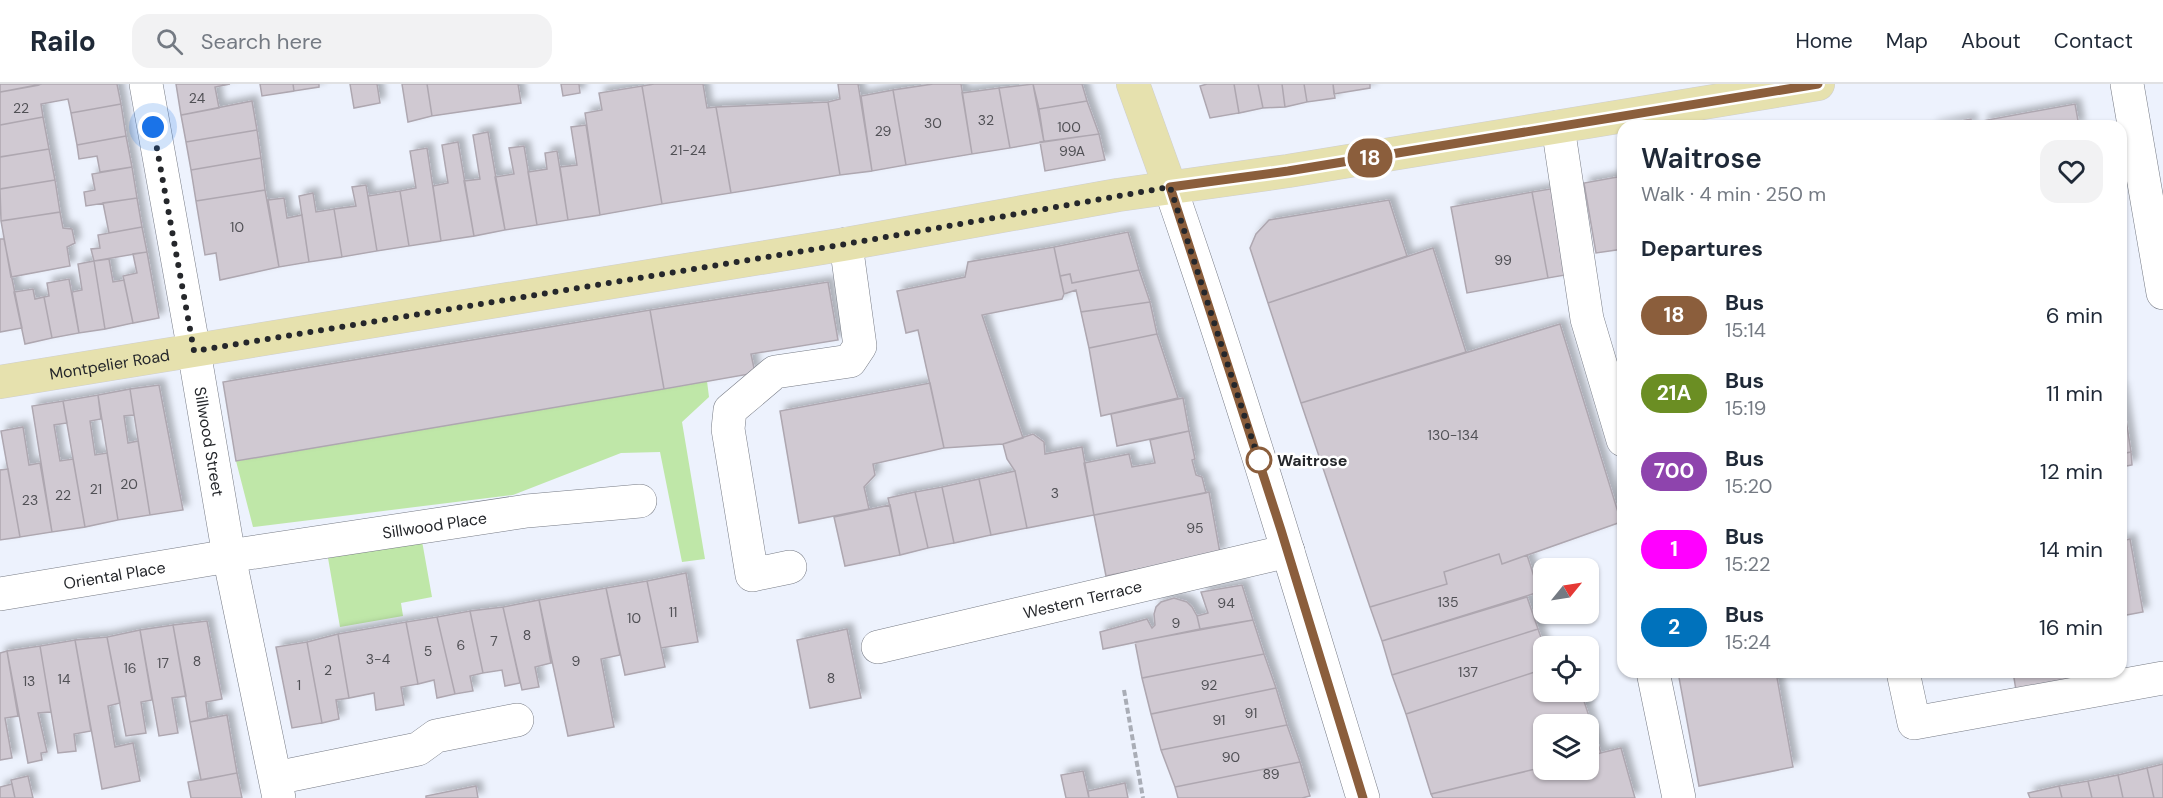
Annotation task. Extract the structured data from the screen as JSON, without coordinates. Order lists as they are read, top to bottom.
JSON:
{
  "streets": {
    "main road": ["Montpelier Road"],
    "street": [
      "Sillwood Street",
      "Sillwood Place",
      "Oriental Place",
      "Western Terrace"
    ]
  },
  "crossings": [
    ["Montpelier Road", "Sillwood Street"],
    ["Sillwood Street", "Sillwood Place"],
    ["Sillwood Street", "Oriental Place"],
    ["Sillwood Place", "Oriental Place"]
  ],
  "places": ["Waitrose"],
  "lines": ["bus line 18"],
  "house_numbers": [
    "24",
    "22",
    "32",
    "30",
    "100",
    "29",
    "21-24",
    "99A",
    "10",
    "99",
    "130-134",
    "20",
    "21",
    "3",
    "22",
    "23",
    "95",
    "135",
    "94",
    "11",
    "10",
    "9",
    "8",
    "7",
    "6",
    "5",
    "3-4",
    "8",
    "9",
    "17",
    "16",
    "2",
    "137",
    "8",
    "14",
    "13",
    "1",
    "92",
    "91",
    "91",
    "90",
    "89"
  ],
  "north": "top right",
  "page": {
    "header": "Railo",
    "search": "Search here",
    "nav": [
      "Home",
      "Map",
      "About",
      "Contact"
    ],
    "on_map": "18",
    "heading": [
      ["Waitrose", "Walk · 4 min · 250 m"],
      "Departures"
    ],
    "list": [
      {
        "mark": "18",
        "name": "Bus",
        "note": "15:14",
        "value": "6 min"
      },
      {
        "mark": "21A",
        "name": "Bus",
        "note": "15:19",
        "value": "11 min"
      },
      {
        "mark": "700",
        "name": "Bus",
        "note": "15:20",
        "value": "12 min"
      },
      {
        "mark": "1",
        "name": "Bus",
        "note": "15:22",
        "value": "14 min"
      },
      {
        "mark": "2",
        "name": "Bus",
        "note": "15:24",
        "value": "16 min"
      }
    ]
  }
}
